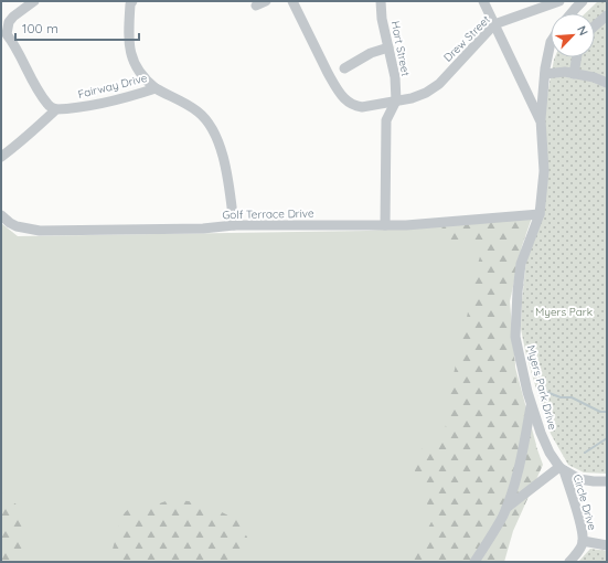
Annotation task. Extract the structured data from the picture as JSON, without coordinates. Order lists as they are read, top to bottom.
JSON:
{
  "streets": {
    "street": [
      "Drew Street",
      "Hart Street",
      "Fairway Drive",
      "Golf Terrace Drive",
      "Myers Park Drive",
      "Circle Drive"
    ]
  },
  "crossings": [
    ["Drew Street", "Hart Street"],
    ["Fairway Drive", "Golf Terrace Drive"],
    ["Golf Terrace Drive", "Myers Park Drive"],
    ["Myers Park Drive", "Circle Drive"]
  ],
  "parks": ["Myers Park"],
  "scale_bar": "100 m",
  "north": "top right"
}
